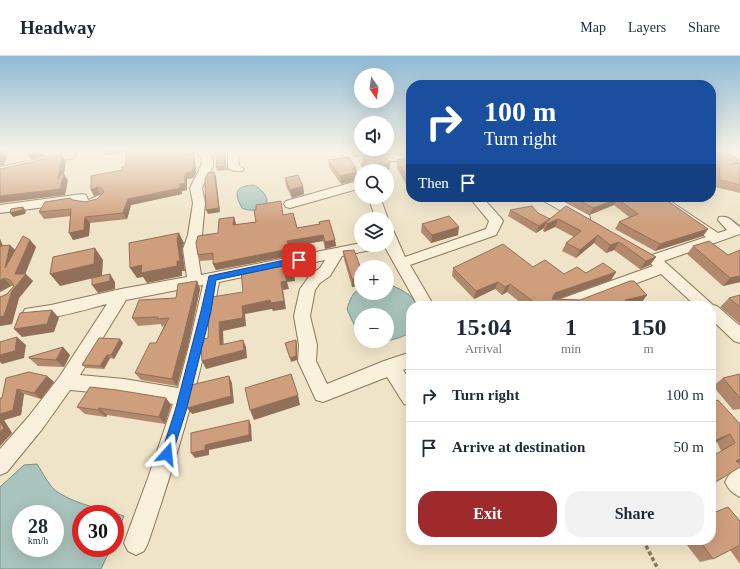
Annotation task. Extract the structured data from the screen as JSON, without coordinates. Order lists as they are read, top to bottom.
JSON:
{
  "north": "bottom",
  "page": {
    "header": "Headway",
    "nav": ["Map", "Layers", "Share"],
    "map_buttons": ["+", "−"],
    "turn": ["100 m", "Turn right"],
    "then": "Then",
    "eta": [
      "15:04",
      "Arrival",
      "1",
      "min",
      "150",
      "m"
    ],
    "list": [
      {
        "name": "Turn right",
        "value": "100 m"
      },
      {
        "name": "Arrive at destination",
        "value": "50 m"
      }
    ],
    "buttons": ["Exit", "Share"],
    "speed": "28 km/h",
    "limit": "30"
  }
}
